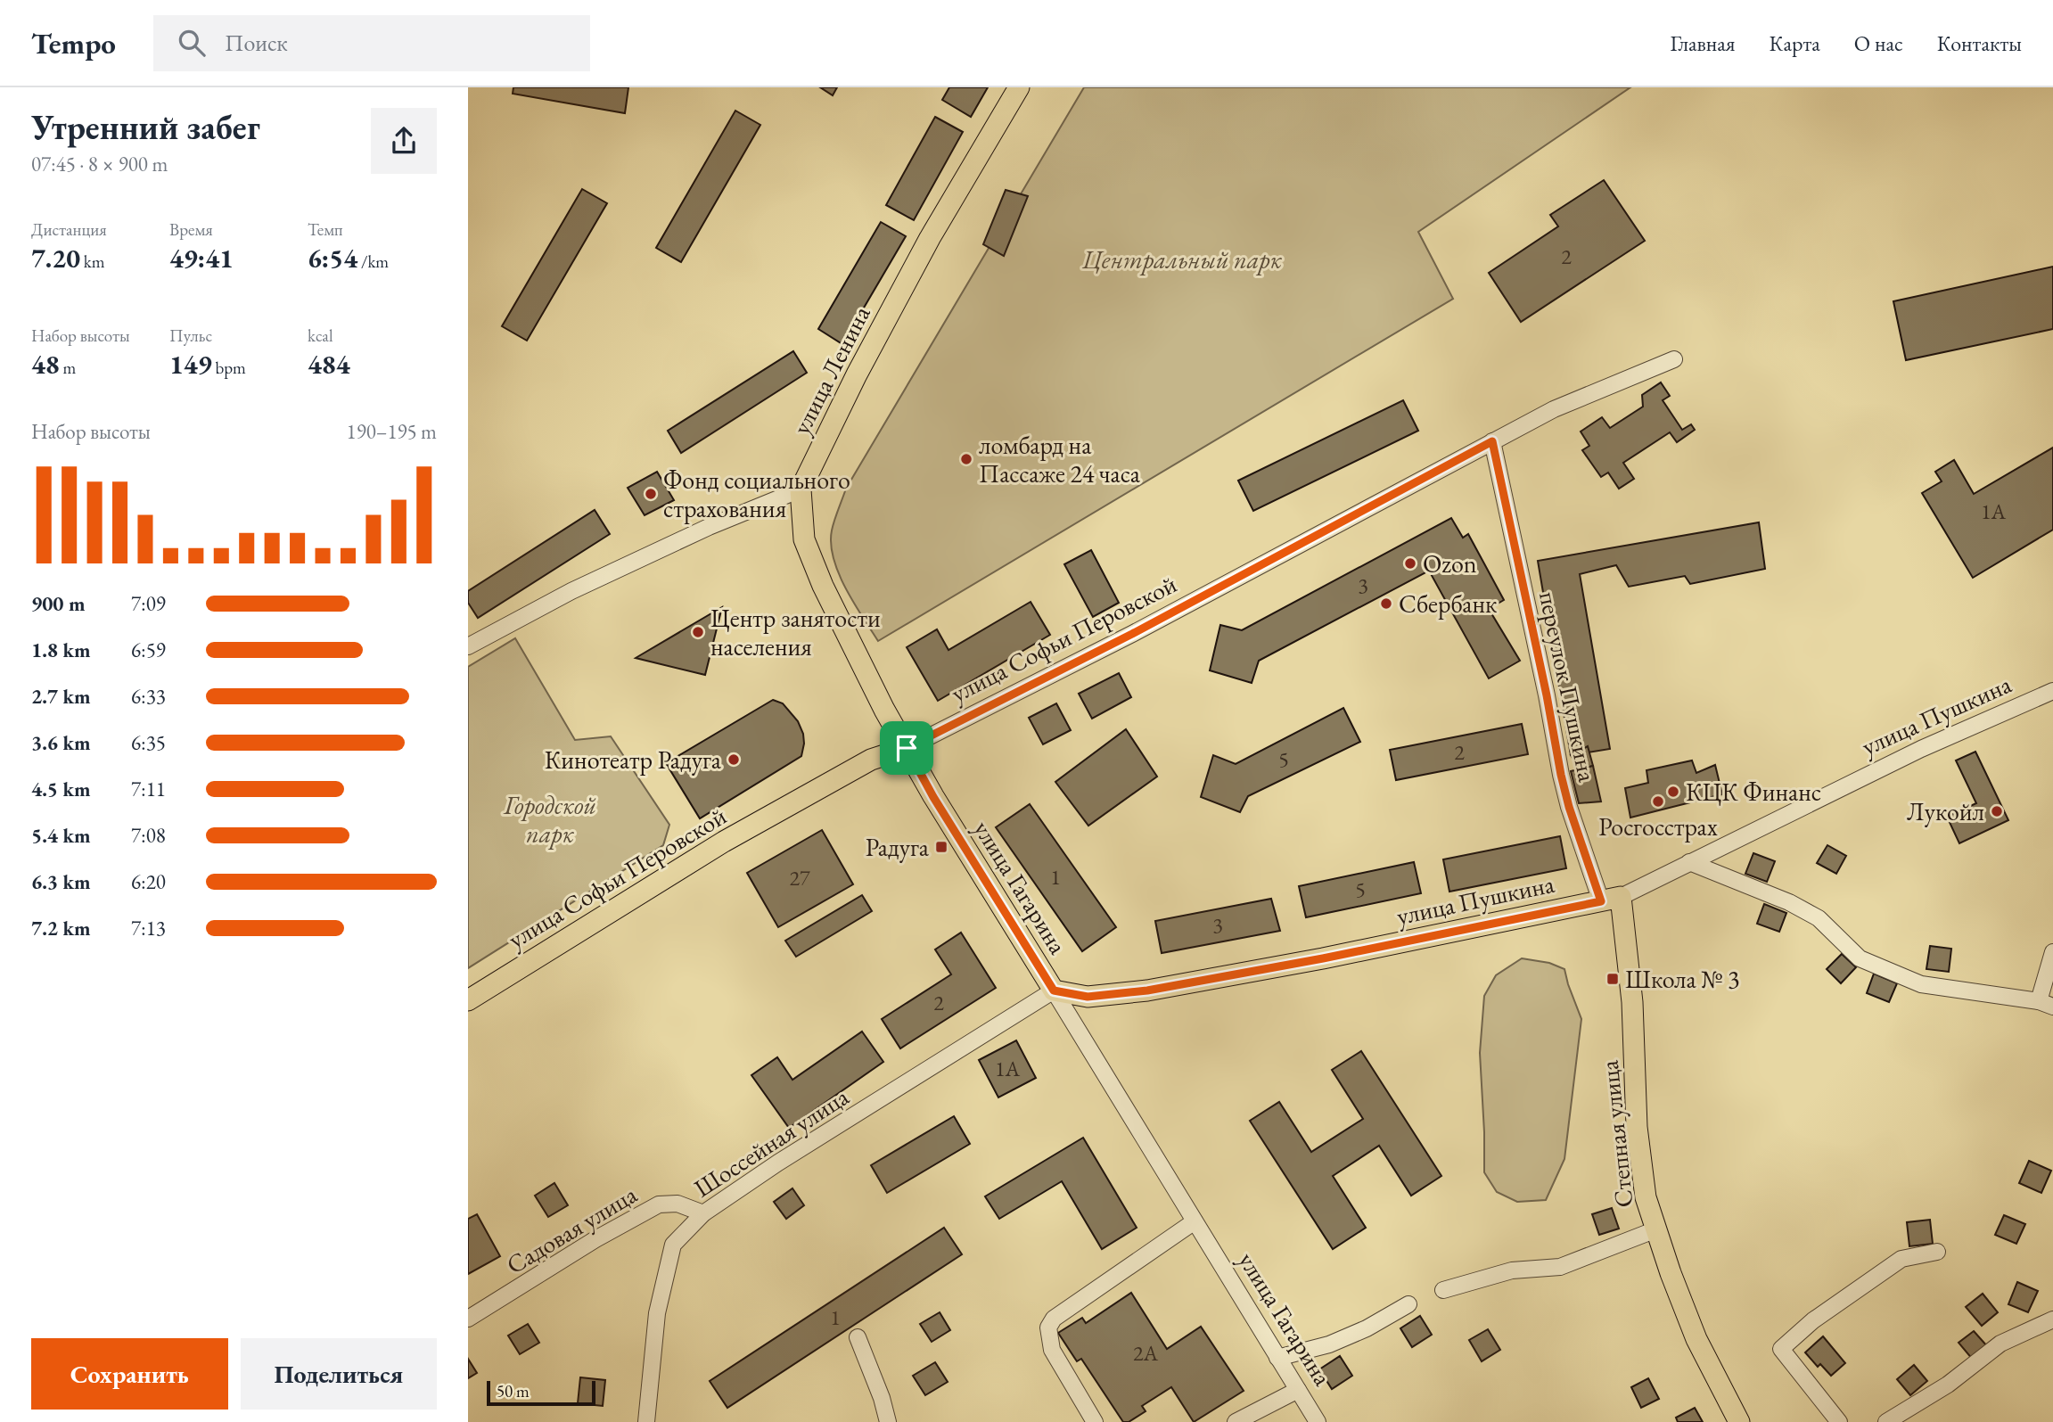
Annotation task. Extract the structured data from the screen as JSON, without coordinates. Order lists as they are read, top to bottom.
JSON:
{
  "streets": {
    "main road": [
      "улица Ленина",
      "улица Софьи Перовской",
      "улица Пушкина",
      "улица Гагарина",
      "Степная улица"
    ],
    "street": ["переулок Пушкина", "Шоссейная улица", "Садовая улица"]
  },
  "crossings": [
    ["улица Ленина", "улица Гагарина"],
    ["улица Софьи Перовской", "переулок Пушкина"],
    ["улица Софьи Перовской", "улица Гагарина"],
    ["переулок Пушкина", "улица Пушкина"],
    ["переулок Пушкина", "Степная улица"],
    ["улица Пушкина", "улица Гагарина"],
    ["улица Пушкина", "Степная улица"],
    ["улица Пушкина", "Шоссейная улица"],
    ["улица Гагарина", "Шоссейная улица"],
    ["Шоссейная улица", "Садовая улица"]
  ],
  "parks": ["Центральный парк", "Городской парк"],
  "places": {
    "other": [
      "ломбард на Пассаже 24 часа",
      "Фонд социального страхования",
      "Ozon",
      "Сбербанк",
      "Центр занятости населения",
      "Кинотеатр Радуга",
      "КЦК Финанс",
      "Росгосстрах",
      "Лукойл"
    ],
    "transit": ["Радуга", "Школа № 3"]
  },
  "house_numbers": [
    "2",
    "1А",
    "3",
    "2",
    "5",
    "1",
    "27",
    "5",
    "3",
    "2",
    "1А",
    "1",
    "2А"
  ],
  "scale_bar": "50 m",
  "page": {
    "header": "Tempo",
    "search": "Поиск",
    "nav": [
      "Главная",
      "Карта",
      "О нас",
      "Контакты"
    ],
    "heading": ["Утренний забег", "07:45 · 8 × 900 m"],
    "stats": [
      ["Дистанция", "7.20 km"],
      ["Время", "49:41"],
      ["Темп", "6:54 /km"],
      ["Набор высоты", "48 m"],
      ["Пульс", "149 bpm"],
      ["kcal", "484"]
    ],
    "chart": ["Набор высоты", "190–195 m"],
    "list": [
      {
        "name": "900 m",
        "note": "7:09"
      },
      {
        "name": "1.8 km",
        "note": "6:59"
      },
      {
        "name": "2.7 km",
        "note": "6:33"
      },
      {
        "name": "3.6 km",
        "note": "6:35"
      },
      {
        "name": "4.5 km",
        "note": "7:11"
      },
      {
        "name": "5.4 km",
        "note": "7:08"
      },
      {
        "name": "6.3 km",
        "note": "6:20"
      },
      {
        "name": "7.2 km",
        "note": "7:13"
      }
    ],
    "buttons": ["Сохранить", "Поделиться"],
    "scale": "50 m"
  }
}
